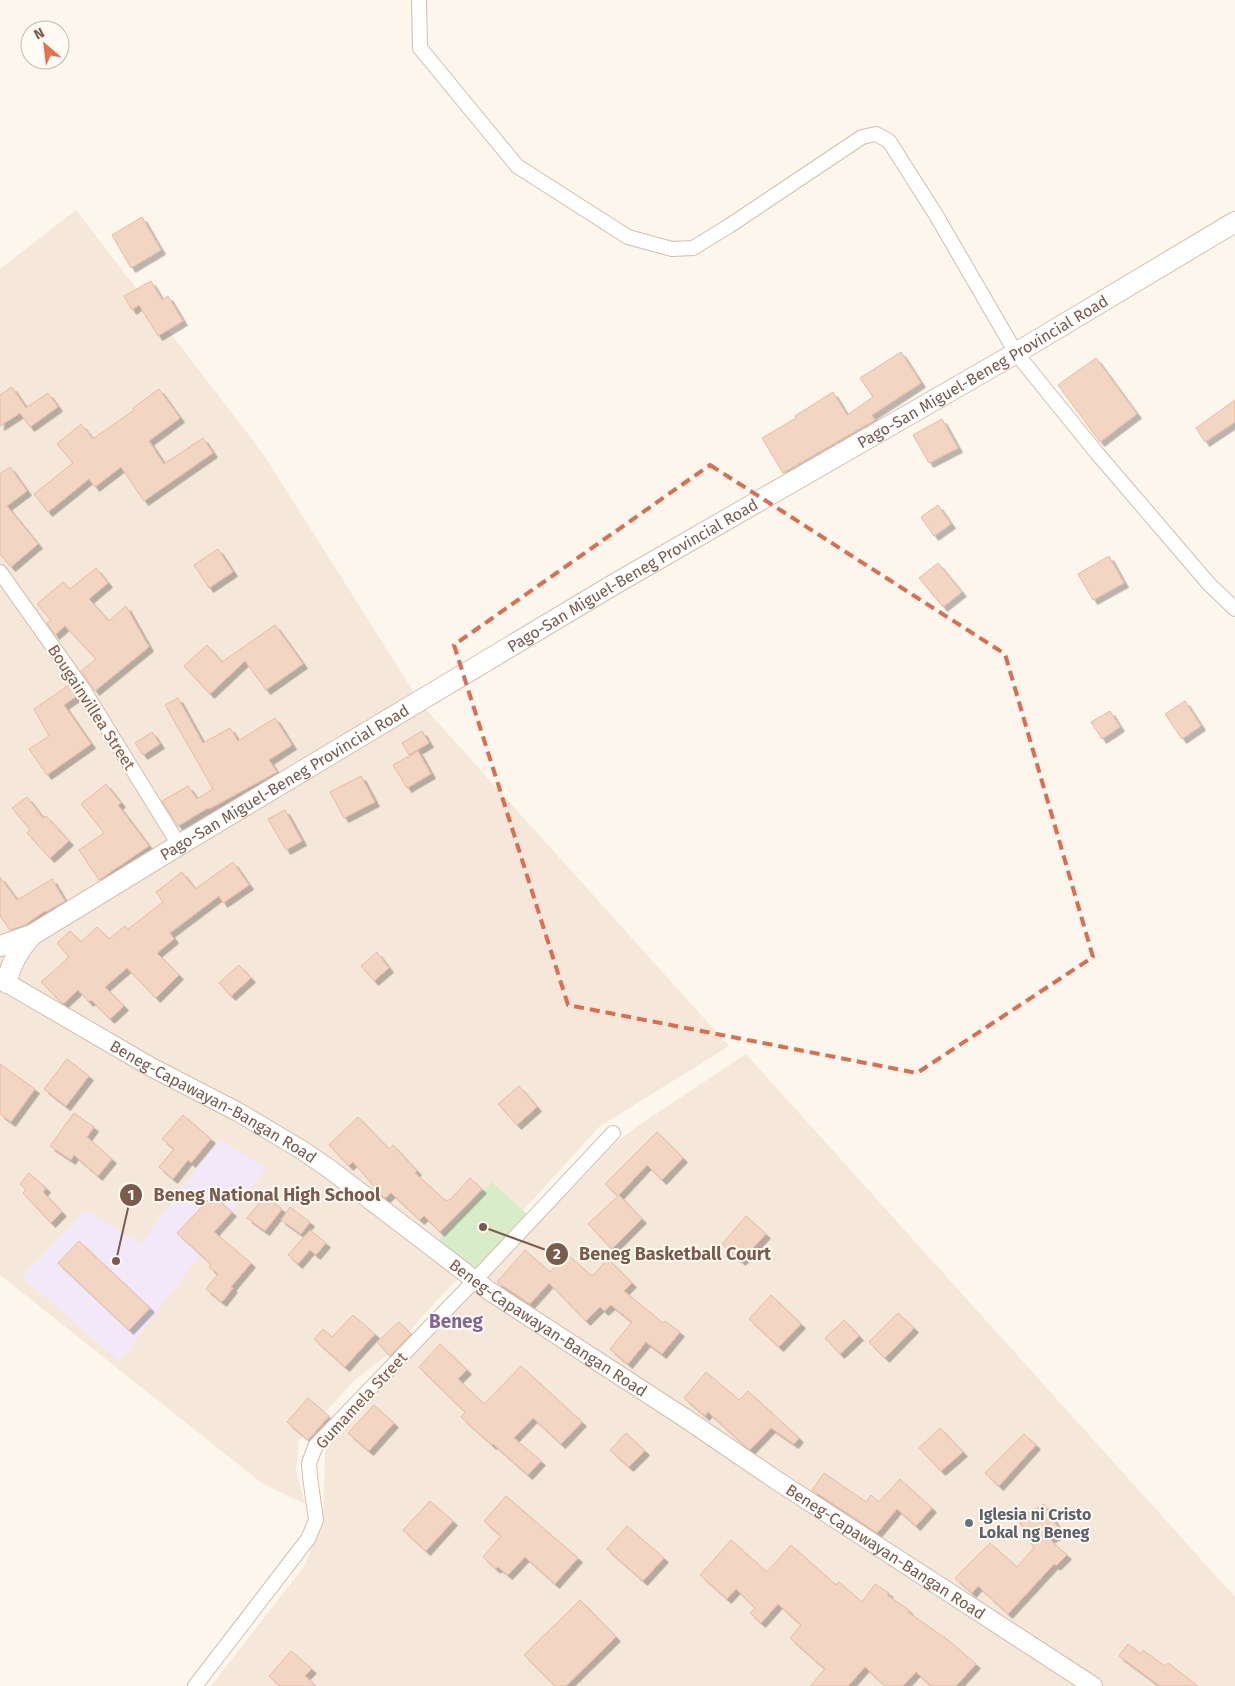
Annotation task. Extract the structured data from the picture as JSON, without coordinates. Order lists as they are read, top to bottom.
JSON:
{
  "streets": {
    "main road": ["Pago-San Miguel-Beneg Provincial Road"],
    "street": ["Bougainvillea Street", "Beneg-Capawayan-Bangan Road", "Gumamela Street"]
  },
  "crossings": [
    ["Pago-San Miguel-Beneg Provincial Road", "Bougainvillea Street"],
    ["Beneg-Capawayan-Bangan Road", "Gumamela Street"]
  ],
  "districts": ["Beneg"],
  "places": ["Beneg Basketball Court", "Beneg National High School", "Iglesia ni Cristo Lokal ng Beneg"],
  "north": "top left"
}
